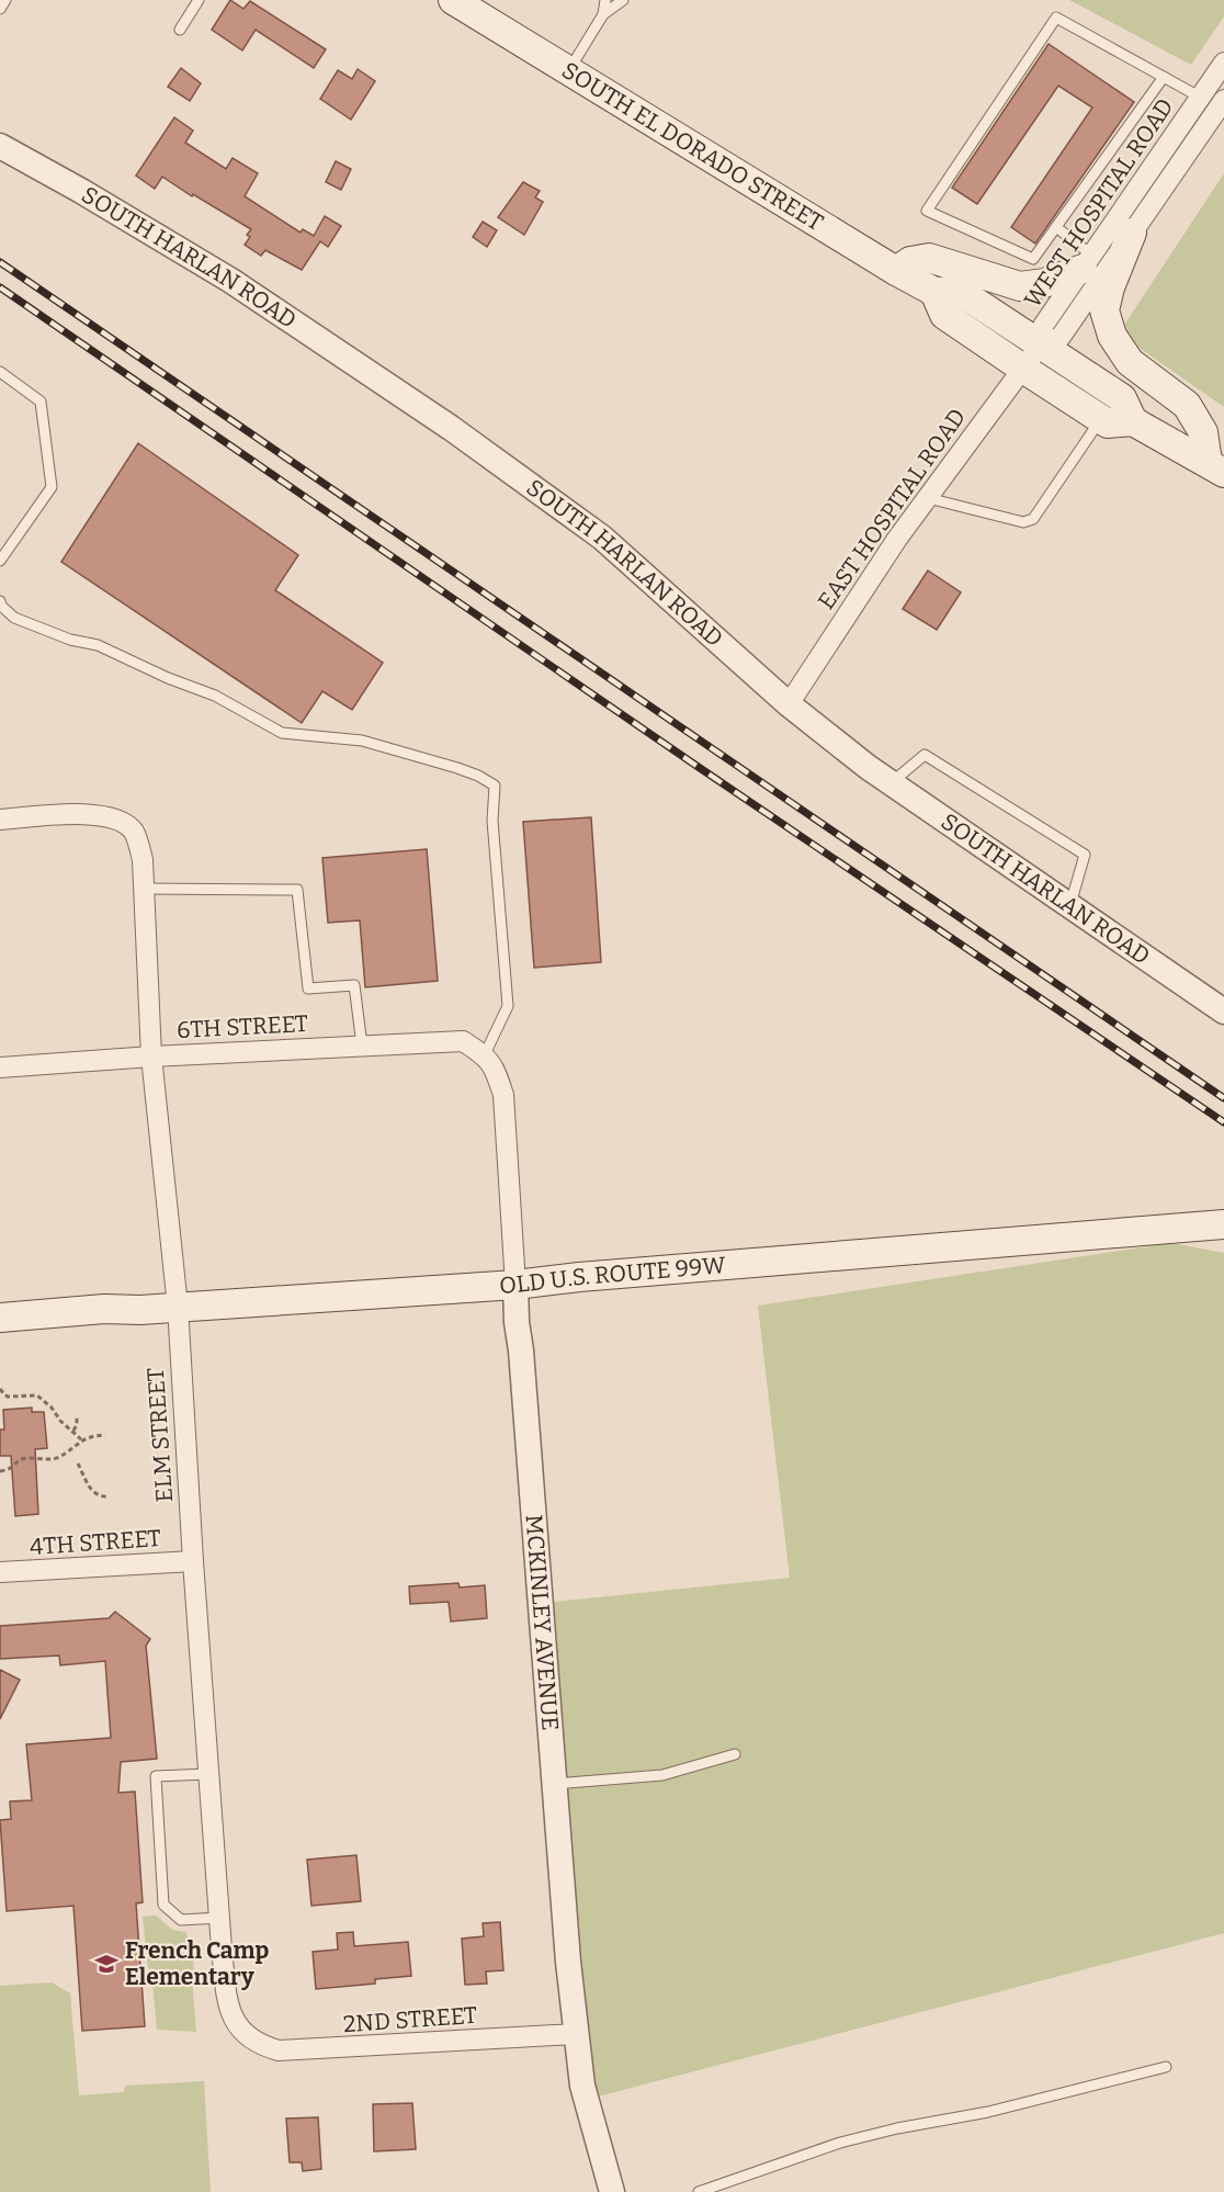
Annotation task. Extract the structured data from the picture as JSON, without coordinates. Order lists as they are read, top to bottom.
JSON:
{
  "streets": {
    "main road": ["SOUTH EL DORADO STREET", "OLD U.S. ROUTE 99W"],
    "street": [
      "WEST HOSPITAL ROAD",
      "SOUTH HARLAN ROAD",
      "EAST HOSPITAL ROAD",
      "6TH STREET",
      "ELM STREET",
      "4TH STREET",
      "MCKINLEY AVENUE",
      "2ND STREET"
    ]
  },
  "crossings": [
    ["SOUTH EL DORADO STREET", "WEST HOSPITAL ROAD"],
    ["SOUTH EL DORADO STREET", "EAST HOSPITAL ROAD"],
    ["WEST HOSPITAL ROAD", "EAST HOSPITAL ROAD"],
    ["SOUTH HARLAN ROAD", "EAST HOSPITAL ROAD"],
    ["6TH STREET", "ELM STREET"],
    ["6TH STREET", "MCKINLEY AVENUE"],
    ["OLD U.S. ROUTE 99W", "ELM STREET"],
    ["OLD U.S. ROUTE 99W", "MCKINLEY AVENUE"],
    ["ELM STREET", "4TH STREET"],
    ["ELM STREET", "2ND STREET"],
    ["MCKINLEY AVENUE", "2ND STREET"]
  ],
  "places": {
    "school or university": ["French Camp Elementary"]
  }
}
